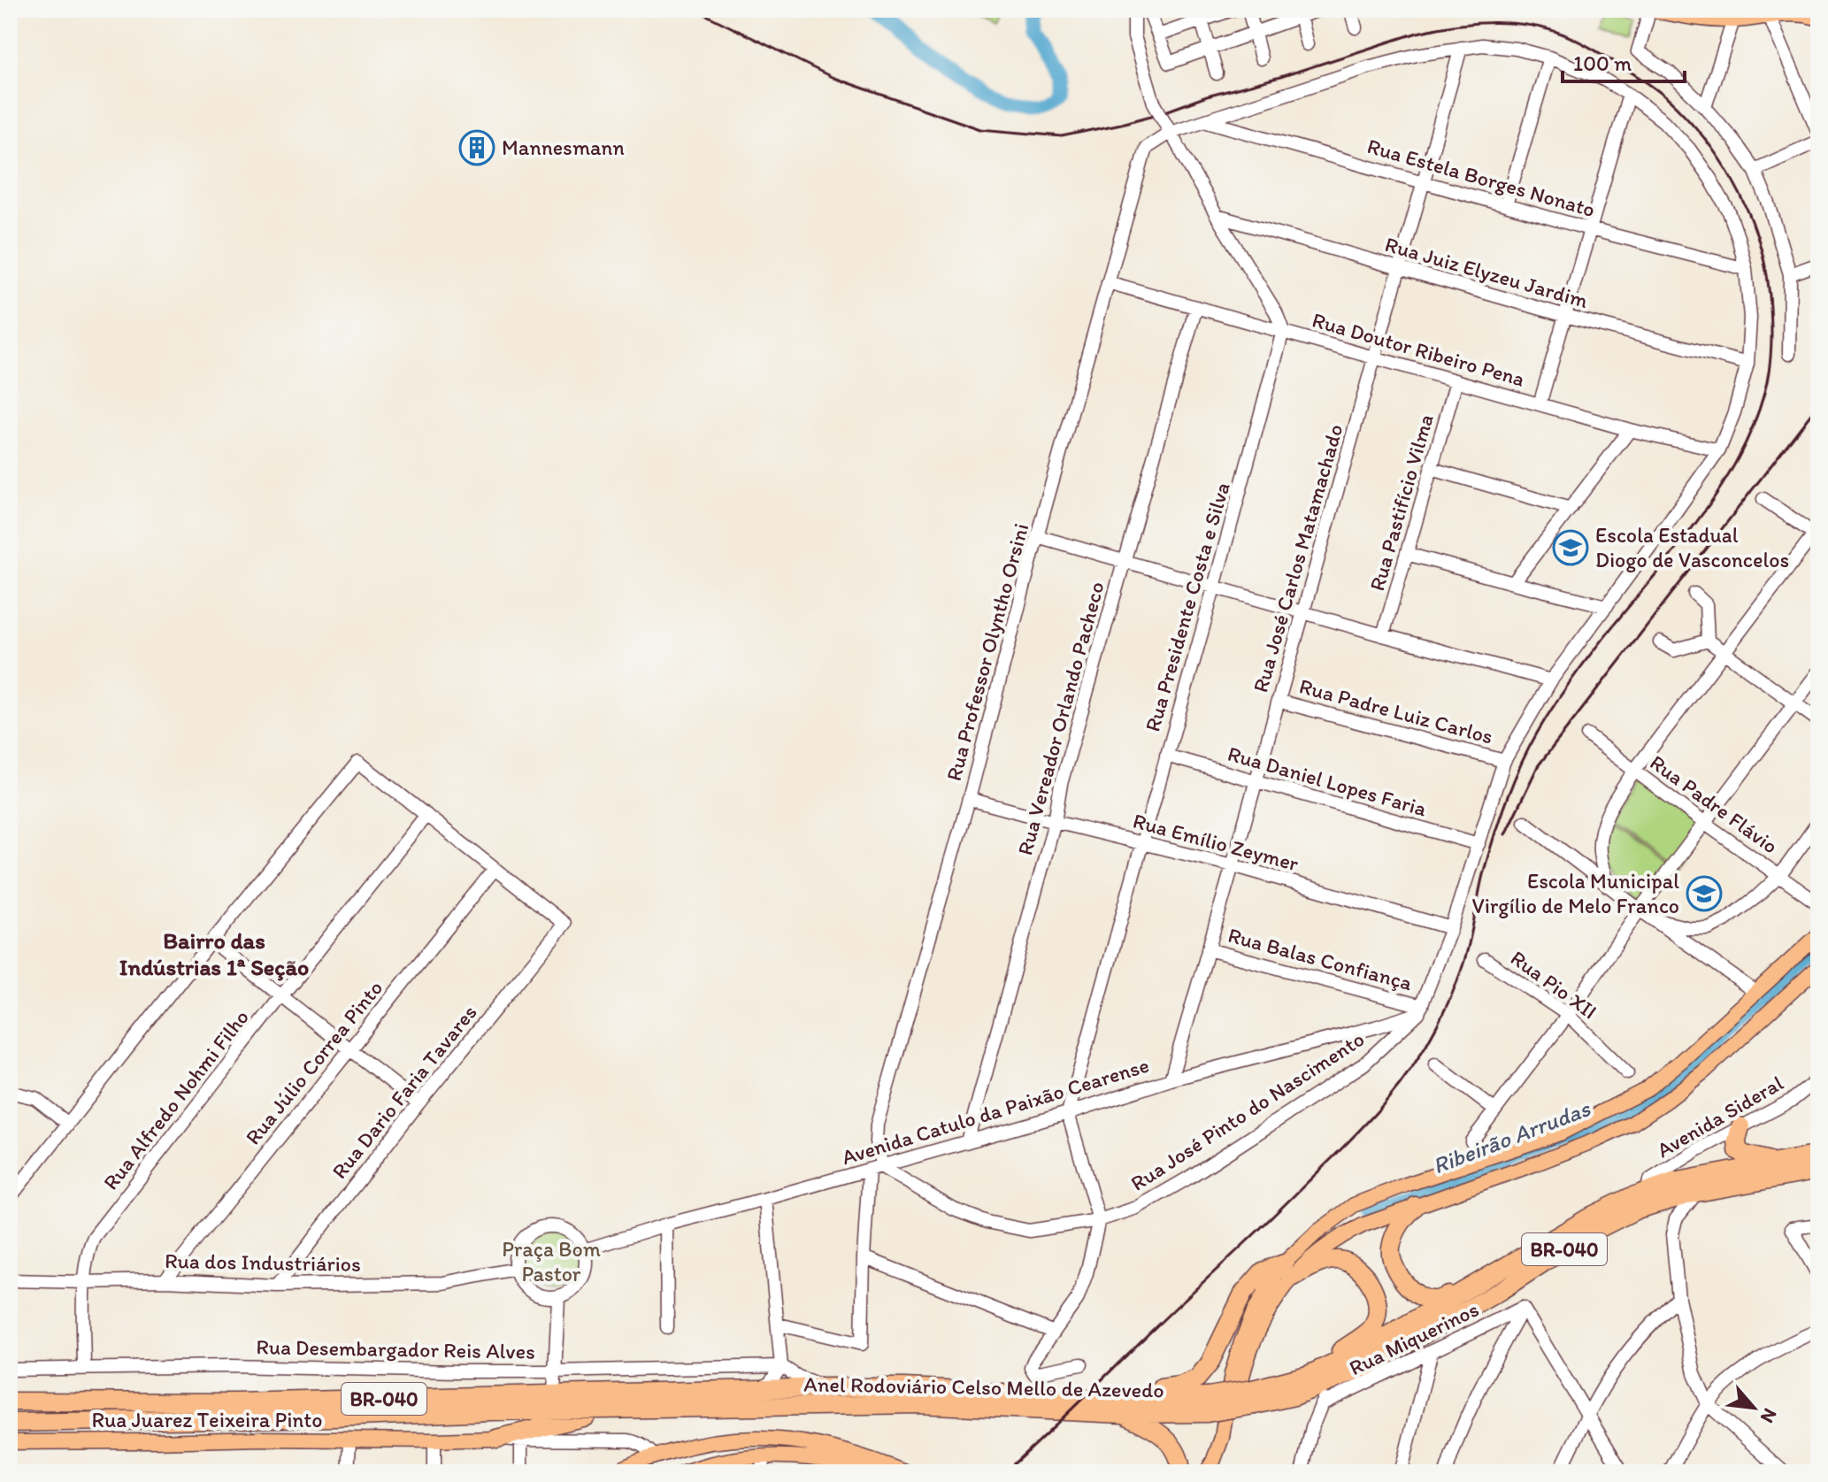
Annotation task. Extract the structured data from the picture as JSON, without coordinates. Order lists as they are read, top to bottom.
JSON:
{
  "streets": {
    "highway": ["BR-040", "Anel Rodoviário Celso Mello de Azevedo"],
    "main road": ["Rua Juarez Teixeira Pinto"],
    "street": [
      "Rua Estela Borges Nonato",
      "Rua Juiz Elyzeu Jardim",
      "Rua Doutor Ribeiro Pena",
      "Rua Pastifício Vilma",
      "Rua José Carlos Matamachado",
      "Rua Presidente Costa e Silva",
      "Rua Professor Olyntho Orsini",
      "Rua Padre Luiz Carlos",
      "Rua Vereador Orlando Pacheco",
      "Rua Daniel Lopes Faria",
      "Rua Padre Flávio",
      "Rua Emílio Zeymer",
      "Rua Balas Confiança",
      "Rua Pio XII",
      "Rua Júlio Correa Pinto",
      "Rua Dario Faria Tavares",
      "Rua Alfredo Nohmi Filho",
      "Avenida Catulo da Paixão Cearense",
      "Rua José Pinto do Nascimento",
      "Avenida Sideral",
      "Rua dos Industriários",
      "Rua Miquerinos",
      "Rua Desembargador Reis Alves"
    ]
  },
  "crossings": [
    ["Rua Estela Borges Nonato", "Rua José Carlos Matamachado"],
    ["Rua Juiz Elyzeu Jardim", "Rua José Carlos Matamachado"],
    ["Rua Doutor Ribeiro Pena", "Rua Pastifício Vilma"],
    ["Rua Doutor Ribeiro Pena", "Rua José Carlos Matamachado"],
    ["Rua Doutor Ribeiro Pena", "Rua Presidente Costa e Silva"],
    ["Rua Doutor Ribeiro Pena", "Rua Professor Olyntho Orsini"],
    ["Rua Doutor Ribeiro Pena", "Rua Vereador Orlando Pacheco"],
    ["Rua José Carlos Matamachado", "Rua Padre Luiz Carlos"],
    ["Rua José Carlos Matamachado", "Rua Daniel Lopes Faria"],
    ["Rua José Carlos Matamachado", "Rua Emílio Zeymer"],
    ["Rua José Carlos Matamachado", "Rua Balas Confiança"],
    ["Rua José Carlos Matamachado", "Avenida Catulo da Paixão Cearense"],
    ["Rua Presidente Costa e Silva", "Rua Daniel Lopes Faria"],
    ["Rua Presidente Costa e Silva", "Rua Emílio Zeymer"],
    ["Rua Presidente Costa e Silva", "Avenida Catulo da Paixão Cearense"],
    ["Rua Professor Olyntho Orsini", "Rua Emílio Zeymer"],
    ["Rua Professor Olyntho Orsini", "Avenida Catulo da Paixão Cearense"],
    ["Rua Professor Olyntho Orsini", "Rua José Pinto do Nascimento"],
    ["Rua Vereador Orlando Pacheco", "Rua Emílio Zeymer"],
    ["Rua Vereador Orlando Pacheco", "Avenida Catulo da Paixão Cearense"],
    ["Rua Balas Confiança", "Avenida Catulo da Paixão Cearense"],
    ["Rua Balas Confiança", "Rua José Pinto do Nascimento"],
    ["Rua Júlio Correa Pinto", "Rua Dario Faria Tavares"],
    ["Rua Júlio Correa Pinto", "Rua dos Industriários"],
    ["Rua Dario Faria Tavares", "Rua dos Industriários"],
    ["Rua Alfredo Nohmi Filho", "Rua dos Industriários"],
    ["Rua Alfredo Nohmi Filho", "Rua Desembargador Reis Alves"],
    ["Avenida Catulo da Paixão Cearense", "Rua José Pinto do Nascimento"],
    ["Avenida Catulo da Paixão Cearense", "Rua dos Industriários"],
    ["Avenida Sideral", "Anel Rodoviário Celso Mello de Azevedo"]
  ],
  "districts": ["Bairro das Indústrias 1ª Seção"],
  "water": ["Ribeirão Arrudas"],
  "parks": ["Praça Bom Pastor"],
  "places": {
    "building": ["Mannesmann"],
    "school or university": ["Escola Estadual Diogo de Vasconcelos", "Escola Municipal Virgílio de Melo Franco"]
  },
  "scale_bar": "100 m",
  "north": "bottom right"
}
